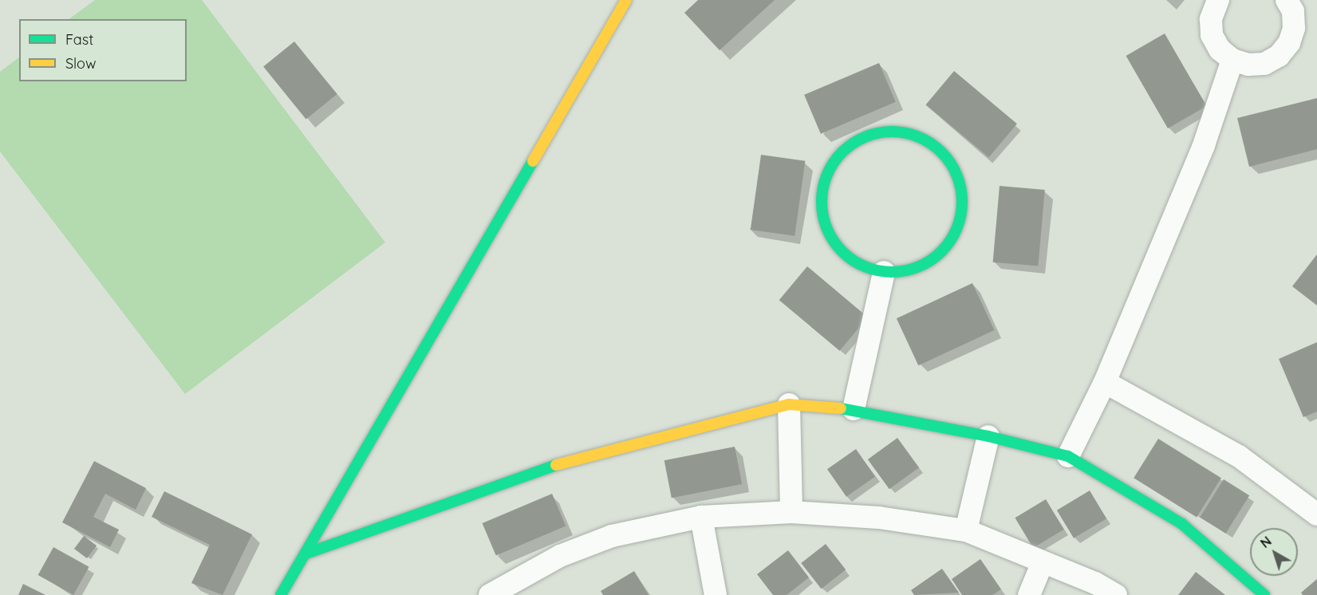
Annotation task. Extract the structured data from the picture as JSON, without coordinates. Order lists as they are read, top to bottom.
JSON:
{
  "legend": ["Fast", "Slow"],
  "north": "top left"
}
